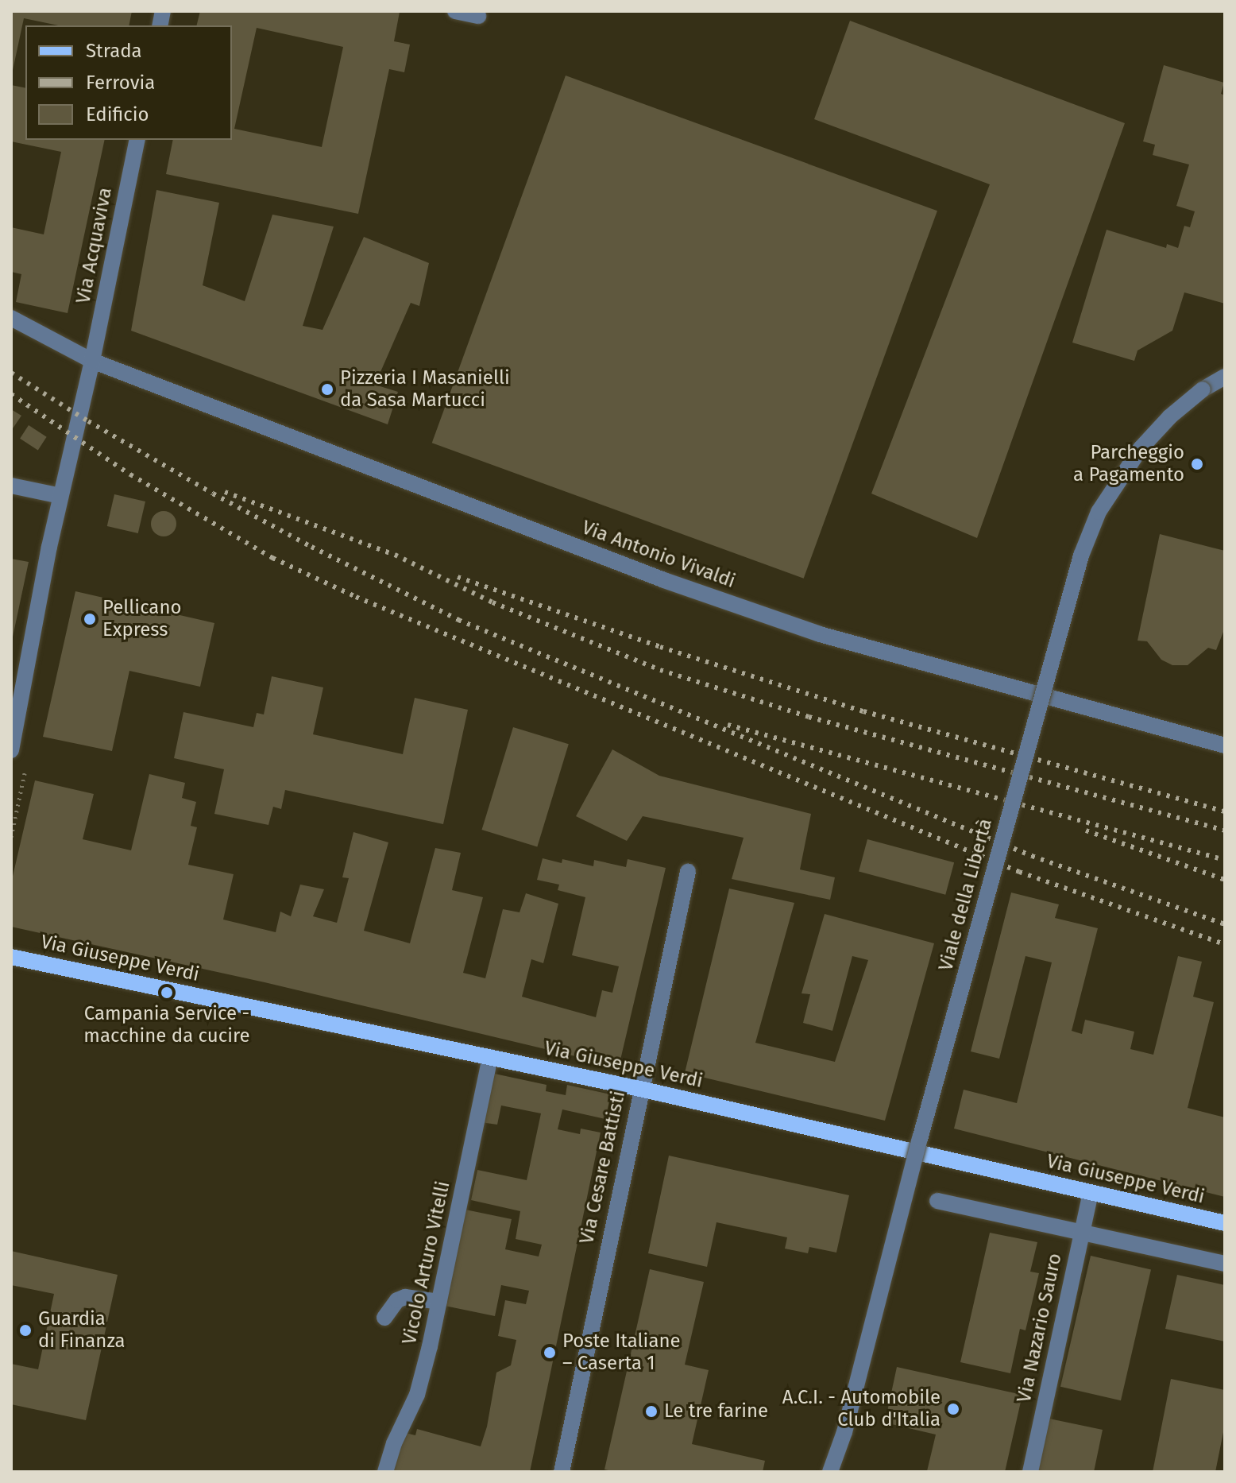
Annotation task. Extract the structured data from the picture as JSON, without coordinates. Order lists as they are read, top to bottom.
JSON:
{
  "streets": {
    "main road": ["Via Giuseppe Verdi"],
    "street": [
      "Via Acquaviva",
      "Via Antonio Vivaldi",
      "Viale della Libertà",
      "Via Cesare Battisti",
      "Vicolo Arturo Vitelli",
      "Via Nazario Sauro"
    ]
  },
  "crossings": [
    ["Via Acquaviva", "Via Antonio Vivaldi"],
    ["Via Giuseppe Verdi", "Via Cesare Battisti"],
    ["Via Giuseppe Verdi", "Vicolo Arturo Vitelli"],
    ["Via Giuseppe Verdi", "Via Nazario Sauro"]
  ],
  "places": [
    "Pizzeria I Masanielli da Sasa Martucci",
    "Parcheggio a Pagamento",
    "Pellicano Express",
    "Campania Service - macchine da cucire",
    "Guardia di Finanza",
    "Poste Italiane – Caserta 1",
    "A.C.I. - Automobile Club d'Italia",
    "Le tre farine"
  ],
  "legend": ["Strada", "Ferrovia", "Edificio"]
}
